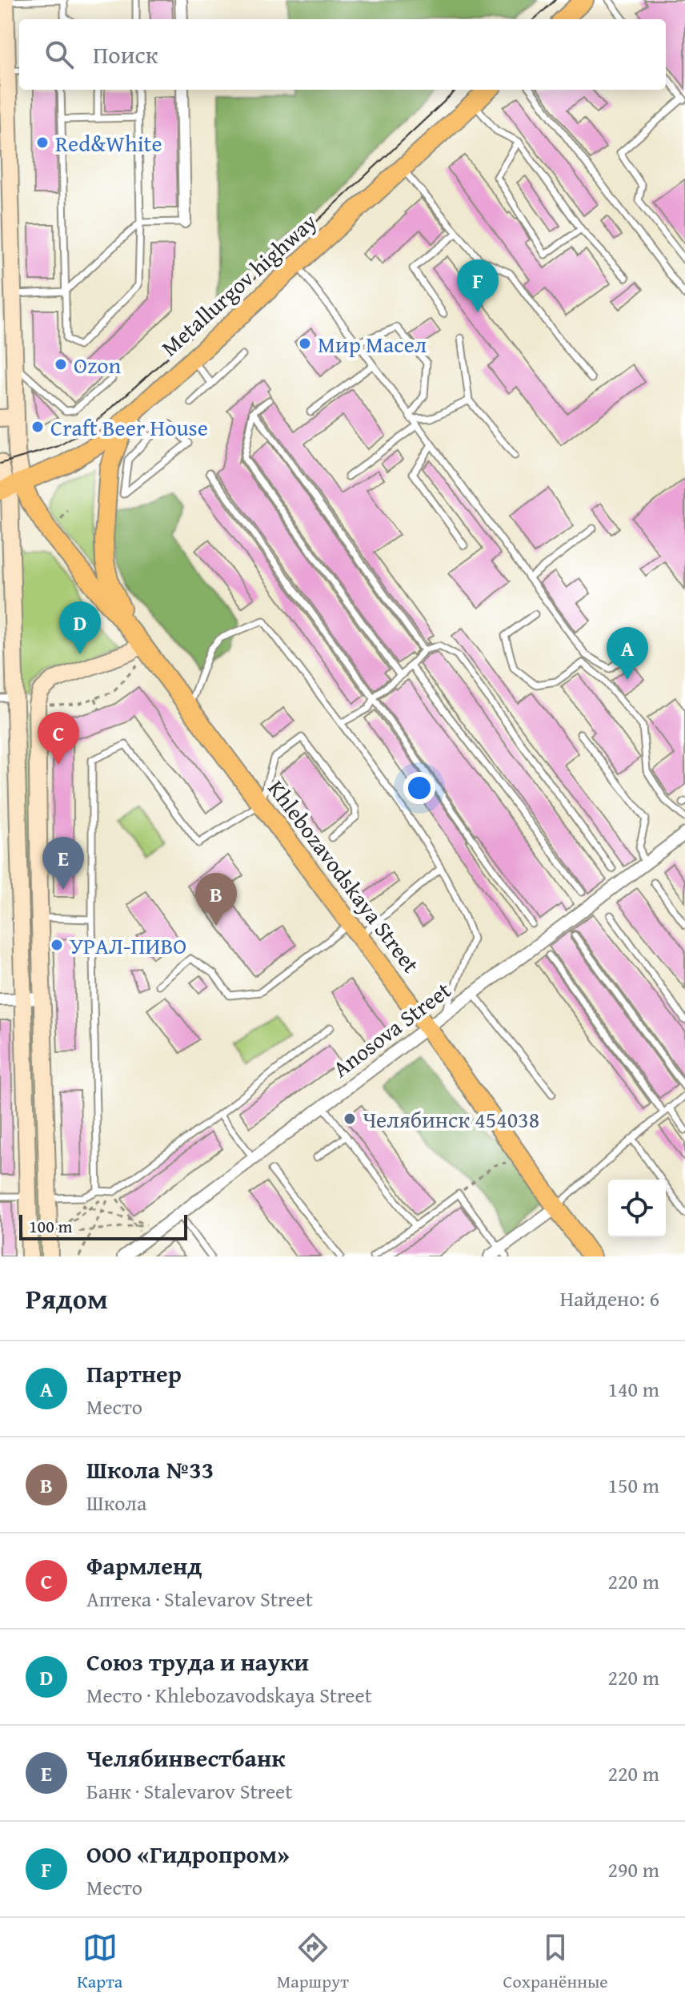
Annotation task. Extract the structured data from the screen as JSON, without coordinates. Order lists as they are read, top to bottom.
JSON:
{
  "streets": {
    "main road": ["Metallurgov highway", "Khlebozavodskaya Street"],
    "street": ["Anosova Street"]
  },
  "crossings": [
    ["Metallurgov highway", "Khlebozavodskaya Street"],
    ["Khlebozavodskaya Street", "Anosova Street"]
  ],
  "places": [
    "Red&White",
    "Мир Масел",
    "Ozon",
    "Craft Beer House",
    "УРАЛ-ПИВО",
    "Челябинск 454038"
  ],
  "scale_bar": "100 m",
  "page": {
    "search": "Поиск",
    "pins": [
      "F",
      "D",
      "A",
      "C",
      "E",
      "B"
    ],
    "scale": "100 m",
    "heading": ["Рядом", "Найдено: 6"],
    "list": [
      {
        "mark": "A",
        "name": "Партнер",
        "note": "Место",
        "value": "140 m"
      },
      {
        "mark": "B",
        "name": "Школа №33",
        "note": "Школа",
        "value": "150 m"
      },
      {
        "mark": "C",
        "name": "Фармленд",
        "note": "Аптека · Stalevarov Street",
        "value": "220 m"
      },
      {
        "mark": "D",
        "name": "Союз труда и науки",
        "note": "Место · Khlebozavodskaya Street",
        "value": "220 m"
      },
      {
        "mark": "E",
        "name": "Челябинвестбанк",
        "note": "Банк · Stalevarov Street",
        "value": "220 m"
      },
      {
        "mark": "F",
        "name": "ООО «Гидропром»",
        "note": "Место",
        "value": "290 m"
      }
    ],
    "nav": ["Карта", "Маршрут", "Сохранённые"]
  }
}
